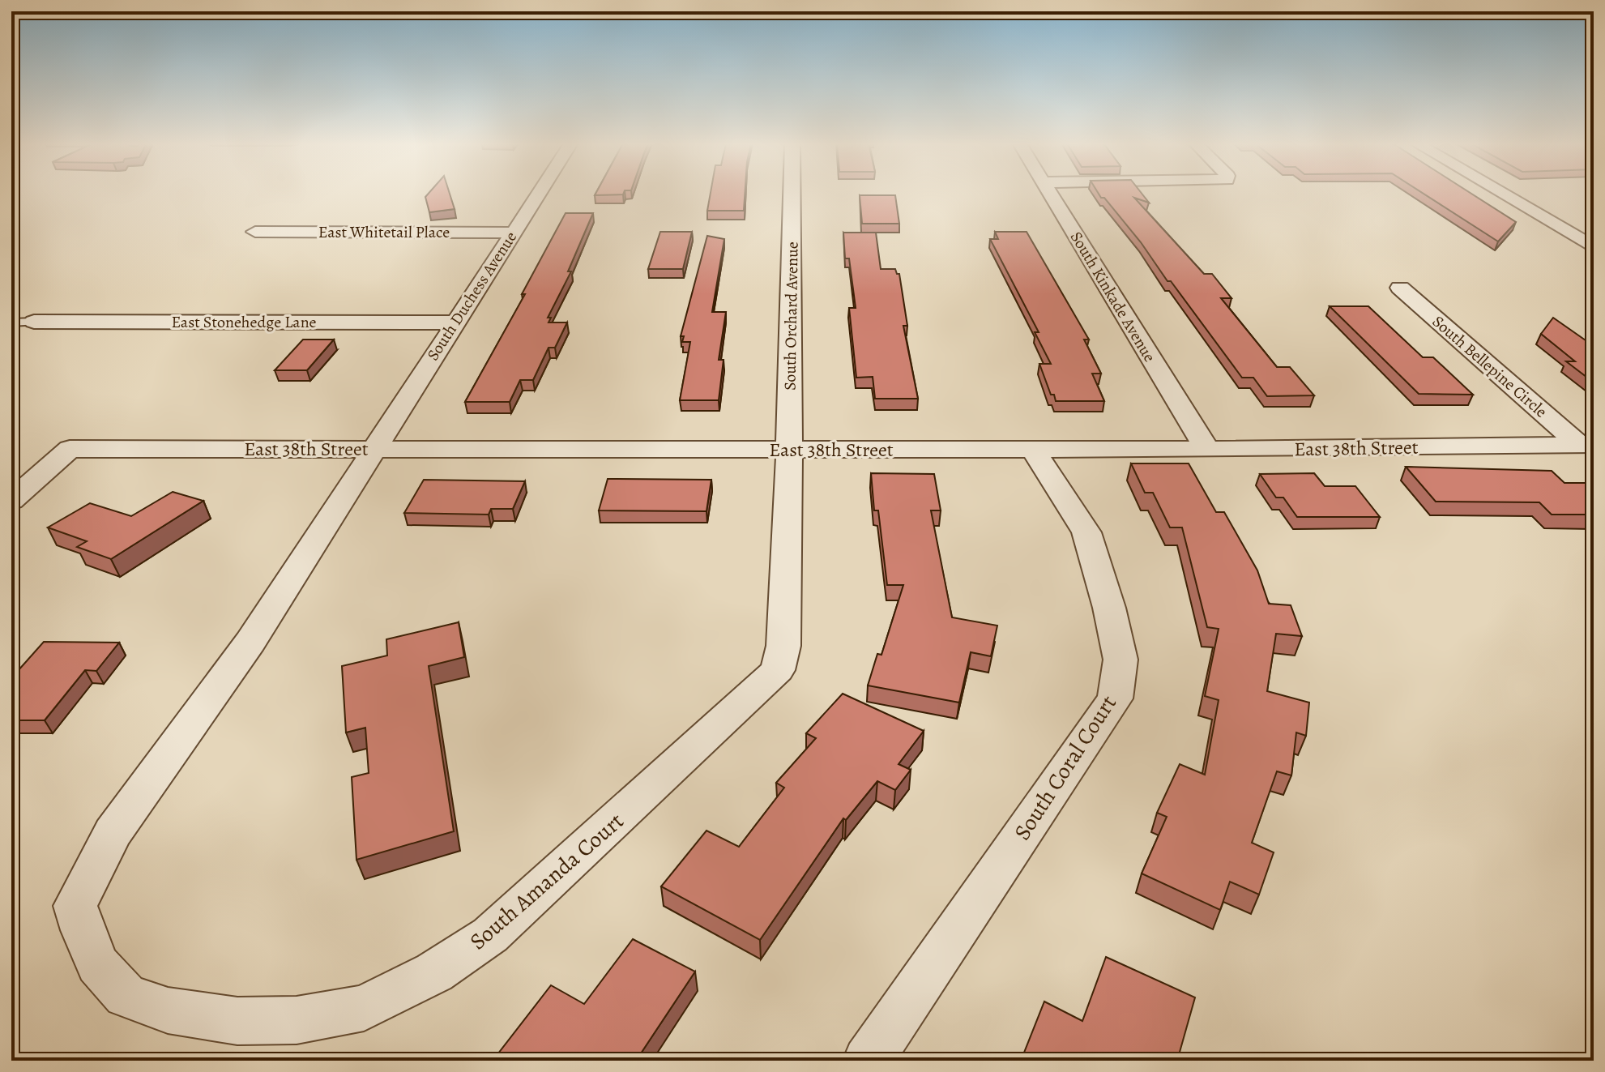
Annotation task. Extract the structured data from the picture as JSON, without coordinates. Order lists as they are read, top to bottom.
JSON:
{
  "streets": {
    "street": [
      "East Whitetail Place",
      "South Duchess Avenue",
      "South Kinkade Avenue",
      "South Orchard Avenue",
      "East Stonehedge Lane",
      "South Bellepine Circle",
      "East 38th Street",
      "South Coral Court",
      "South Amanda Court"
    ]
  },
  "crossings": [
    ["East Whitetail Place", "South Duchess Avenue"],
    ["South Duchess Avenue", "East Stonehedge Lane"],
    ["South Duchess Avenue", "East 38th Street"],
    ["South Duchess Avenue", "South Amanda Court"],
    ["South Kinkade Avenue", "East 38th Street"],
    ["South Orchard Avenue", "East 38th Street"],
    ["South Orchard Avenue", "South Amanda Court"],
    ["South Bellepine Circle", "East 38th Street"],
    ["East 38th Street", "South Coral Court"],
    ["East 38th Street", "South Amanda Court"]
  ]
}
